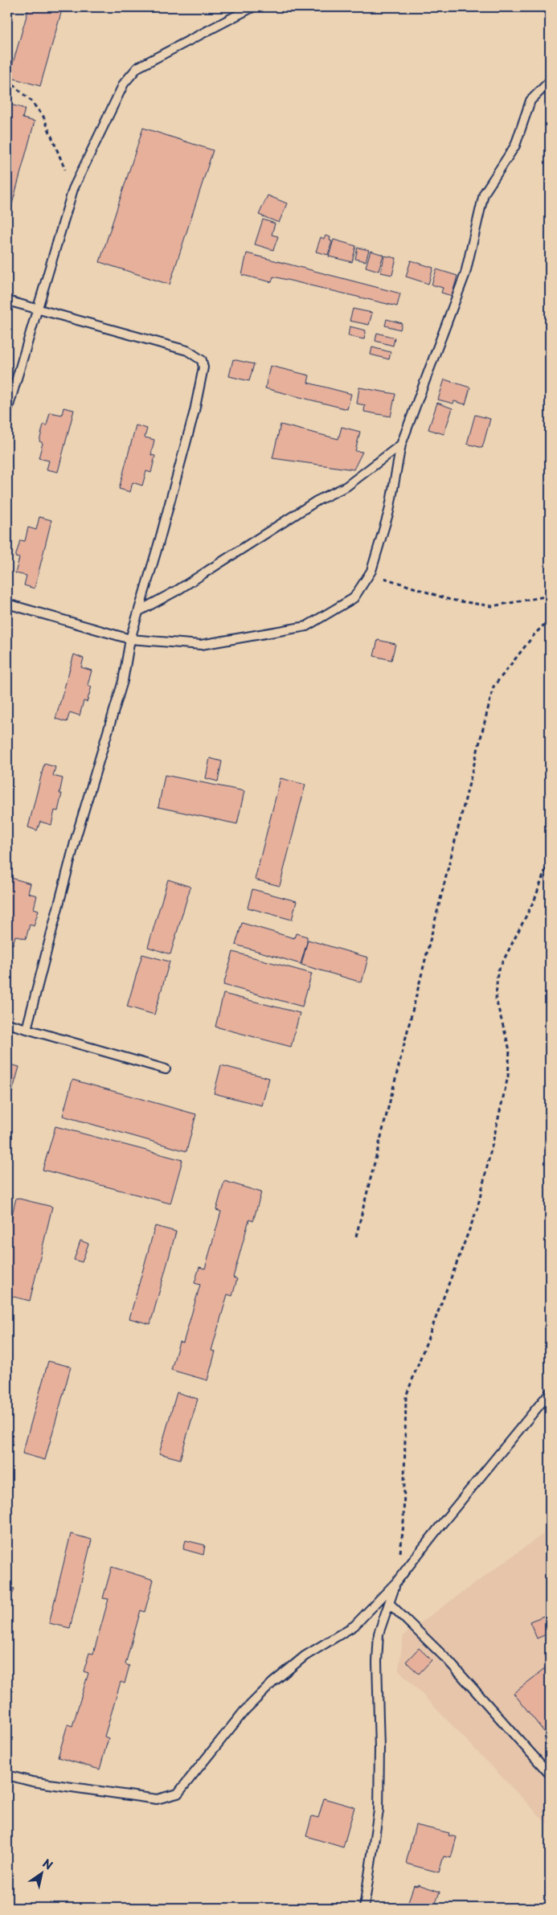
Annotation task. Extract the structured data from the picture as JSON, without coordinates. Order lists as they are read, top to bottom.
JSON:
{
  "north": "top right"
}
